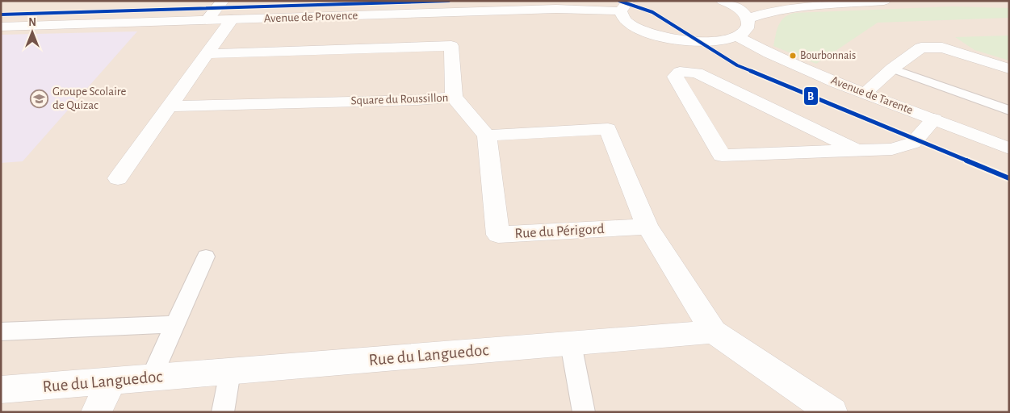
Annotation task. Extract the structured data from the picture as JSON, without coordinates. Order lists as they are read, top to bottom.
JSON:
{
  "streets": {
    "street": [
      "Avenue de Provence",
      "Avenue de Tarente",
      "Square du Roussillon",
      "Rue du Périgord",
      "Rue du Languedoc"
    ]
  },
  "places": {
    "other": ["Bourbonnais"],
    "school or university": ["Groupe Scolaire de Quizac"]
  },
  "lines": ["transit line B"],
  "north": "top"
}
